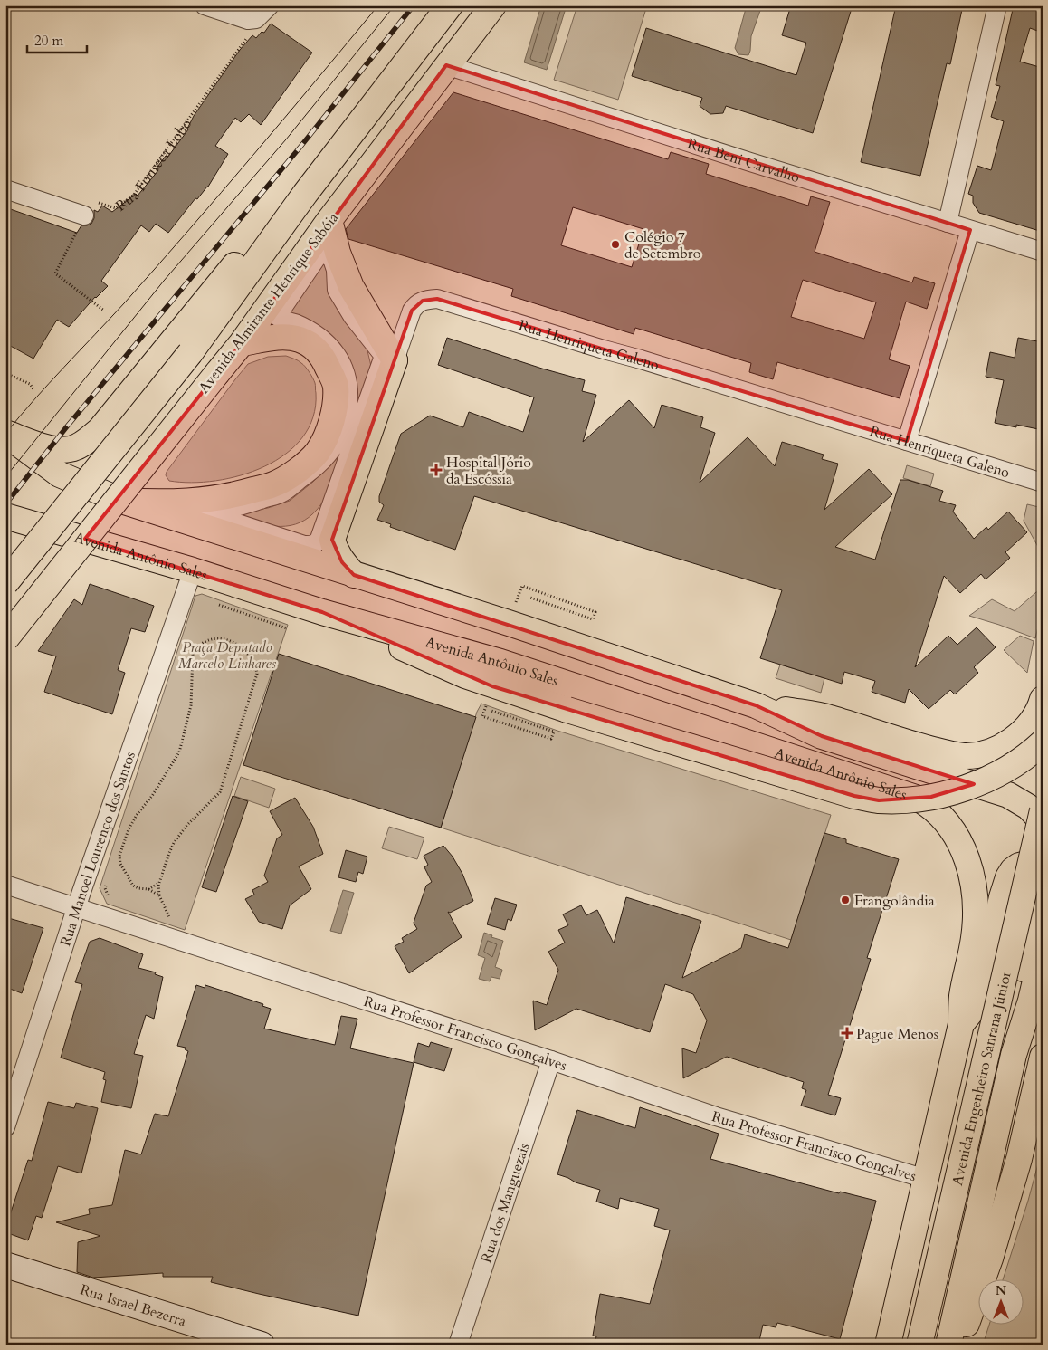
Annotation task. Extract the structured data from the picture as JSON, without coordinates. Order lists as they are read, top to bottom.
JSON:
{
  "streets": {
    "main road": [
      "Avenida Almirante Henrique Sabóia",
      "Rua Henriqueta Galeno",
      "Avenida Antônio Sales",
      "Avenida Engenheiro Santana Júnior"
    ],
    "street": [
      "Rua Beni Carvalho",
      "Rua Manoel Lourenço dos Santos",
      "Rua Professor Francisco Gonçalves",
      "Rua dos Manguezais",
      "Rua Israel Bezerra"
    ],
    "path": ["Rua Fonseca Lobo"]
  },
  "crossings": [
    ["Rua Beni Carvalho", "Avenida Almirante Henrique Sabóia"],
    ["Avenida Antônio Sales", "Rua Manoel Lourenço dos Santos"],
    ["Avenida Antônio Sales", "Avenida Engenheiro Santana Júnior"],
    ["Rua Manoel Lourenço dos Santos", "Rua Professor Francisco Gonçalves"],
    ["Rua Professor Francisco Gonçalves", "Avenida Engenheiro Santana Júnior"],
    ["Rua Professor Francisco Gonçalves", "Rua dos Manguezais"]
  ],
  "parks": ["Praça Deputado Marcelo Linhares"],
  "places": {
    "other": ["Colégio 7 de Setembro", "Frangolândia"],
    "health": ["Hospital Jório da Escóssia", "Pague Menos"]
  },
  "scale_bar": "20 m",
  "north": "top"
}
